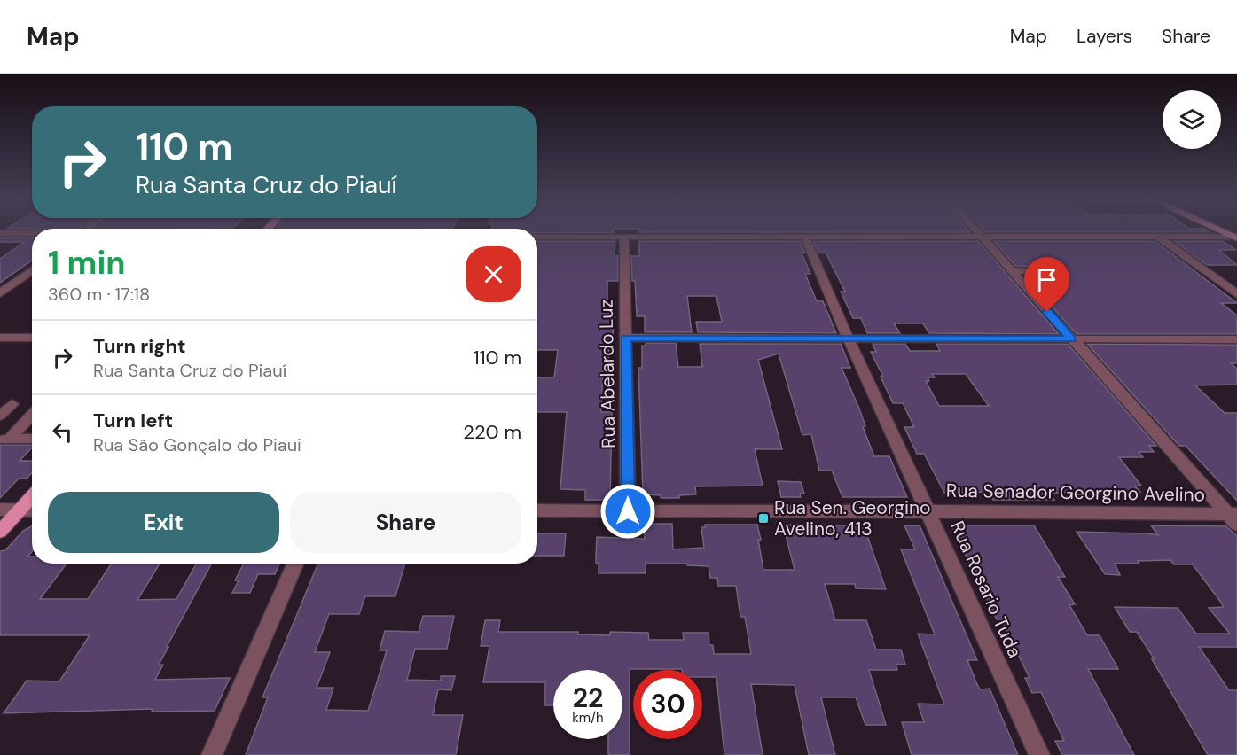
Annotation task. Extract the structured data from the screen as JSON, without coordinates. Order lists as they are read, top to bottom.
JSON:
{
  "streets": {
    "street": ["Rua Abelardo Luz", "Rua Senador Georgino Avelino", "Rua Rosario Tuda"]
  },
  "crossings": [
    ["Rua Abelardo Luz", "Rua Senador Georgino Avelino"],
    ["Rua Senador Georgino Avelino", "Rua Rosario Tuda"]
  ],
  "places": {
    "transit": ["Rua Sen. Georgino Avelino, 413"]
  },
  "page": {
    "header": "Map",
    "nav": ["Map", "Layers", "Share"],
    "turn": ["110 m", "Rua Santa Cruz do Piauí"],
    "heading": ["1 min", "360 m · 17:18"],
    "list": [
      {
        "name": "Turn right",
        "note": "Rua Santa Cruz do Piauí",
        "value": "110 m"
      },
      {
        "name": "Turn left",
        "note": "Rua São Gonçalo do Piaui",
        "value": "220 m"
      }
    ],
    "buttons": ["Exit", "Share"],
    "speed": "22 km/h",
    "limit": "30"
  }
}
